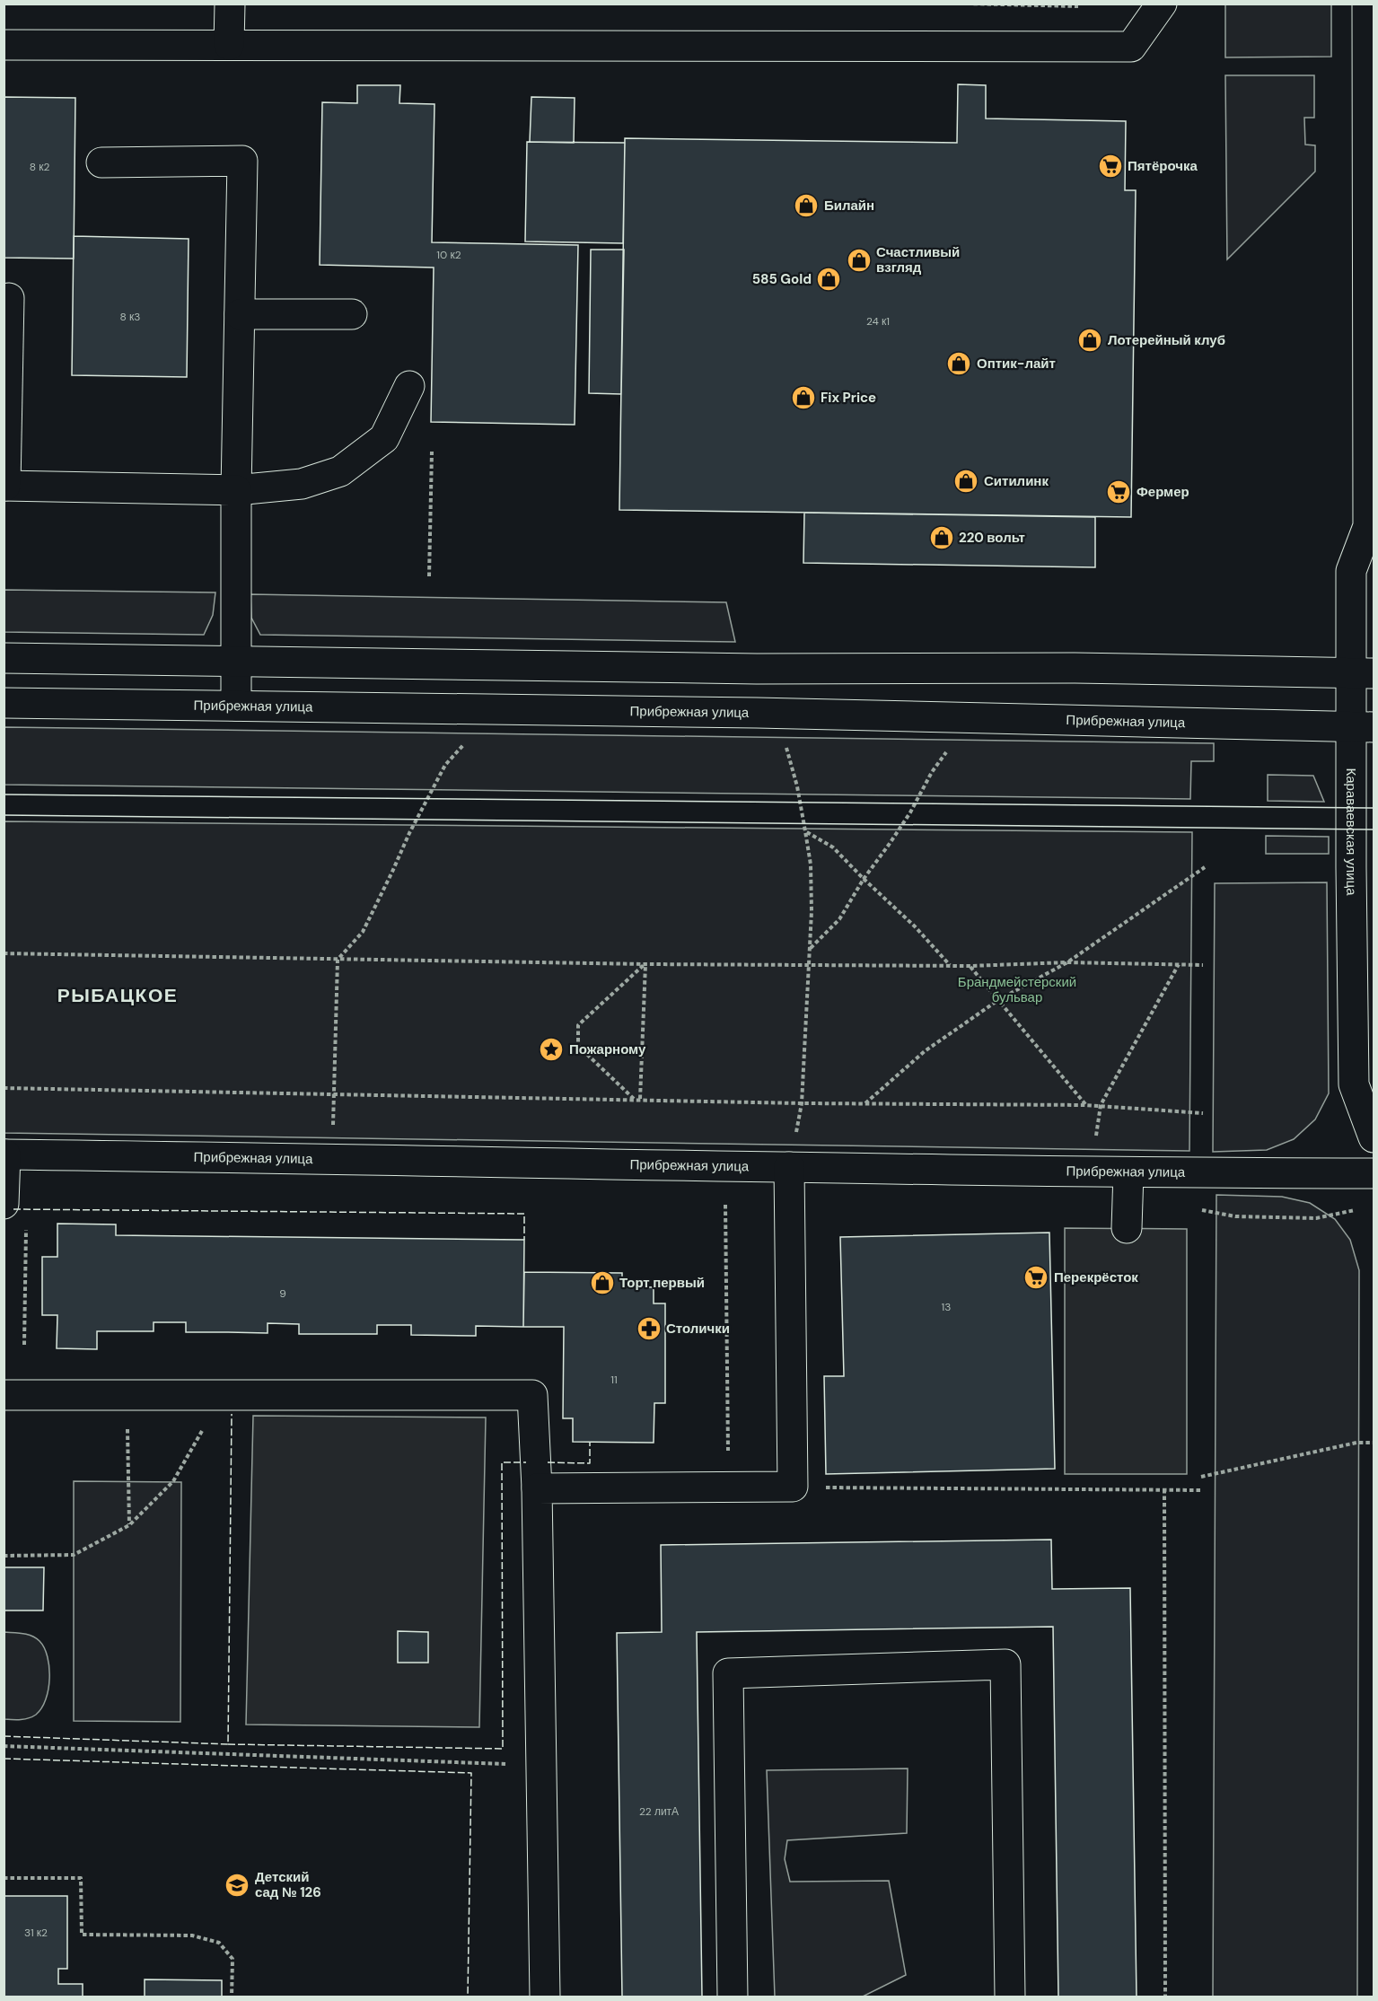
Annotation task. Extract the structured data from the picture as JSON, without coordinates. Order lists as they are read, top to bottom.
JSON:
{
  "streets": {
    "street": ["Прибрежная улица", "Караваевская улица"]
  },
  "crossings": [
    ["Прибрежная улица", "Караваевская улица"]
  ],
  "districts": ["РЫБАЦКОЕ"],
  "parks": ["Брандмейстерский бульвар"],
  "places": {
    "supermarket": ["Пятёрочка", "Фермер", "Перекрёсток"],
    "shop": [
      "Билайн",
      "Счастливый взгляд",
      "585 Gold",
      "Лотерейный клуб",
      "Оптик-лайт",
      "Fix Price",
      "Ситилинк",
      "220 вольт",
      "Торт первый"
    ],
    "place": ["Пожарному"],
    "pharmacy": ["Столички"],
    "school or university": ["Детский сад № 126"]
  },
  "house_numbers": [
    "8 к2",
    "10 к2",
    "8 к3",
    "24 к1",
    "9",
    "13",
    "11",
    "22 литА",
    "31 к2"
  ]
}
